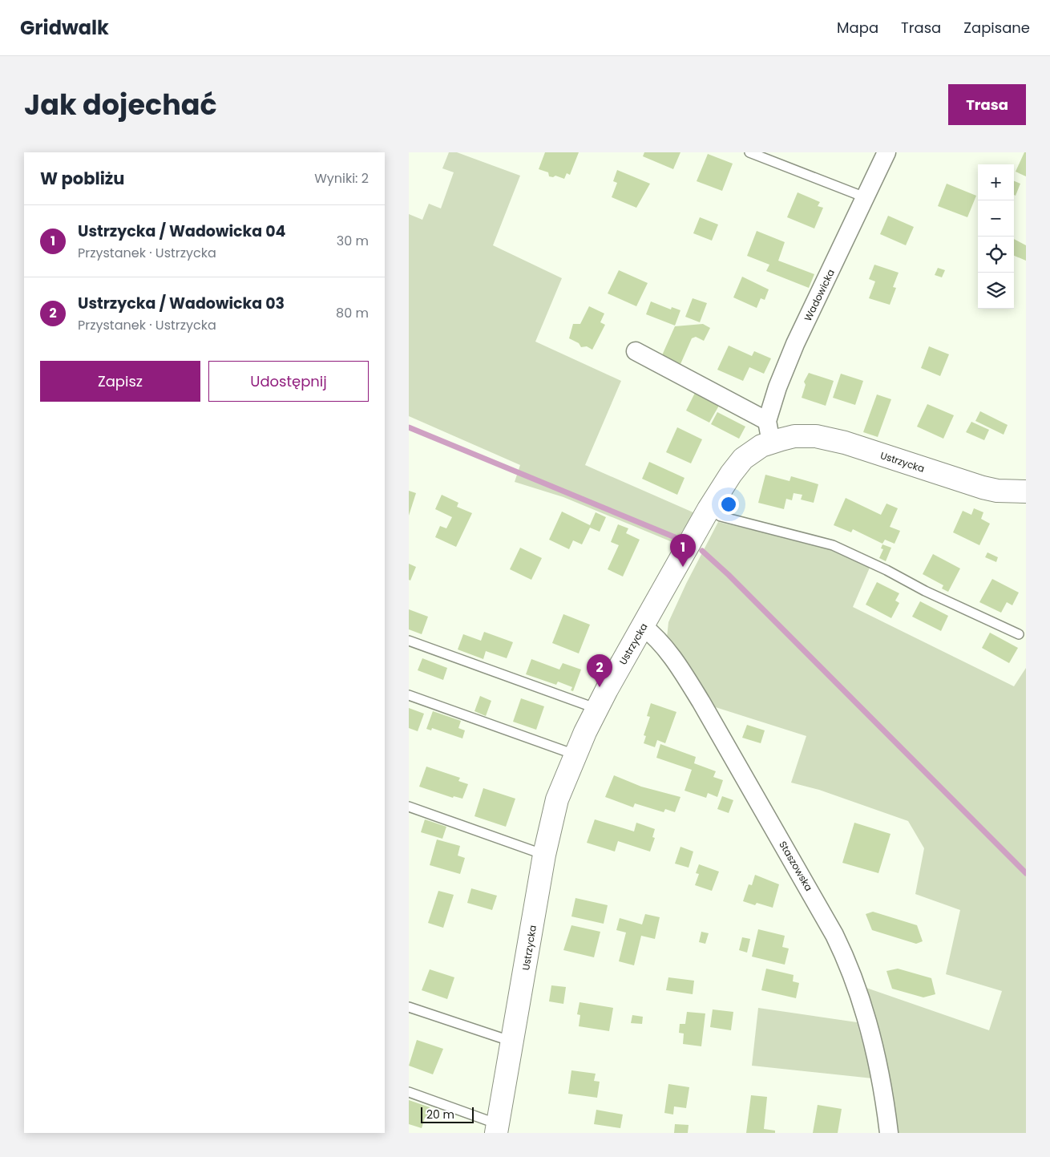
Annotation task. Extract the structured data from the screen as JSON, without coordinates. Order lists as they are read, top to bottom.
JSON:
{
  "streets": {
    "street": ["Wadowicka", "Ustrzycka", "Staszowska"]
  },
  "crossings": [
    ["Wadowicka", "Ustrzycka"],
    ["Ustrzycka", "Staszowska"]
  ],
  "scale_bar": "20 m",
  "page": {
    "header": "Gridwalk",
    "nav": ["Mapa", "Trasa", "Zapisane"],
    "title": "Jak dojechać",
    "buttons": [
      "Trasa",
      ["Zapisz", "Udostępnij"]
    ],
    "heading": ["W pobliżu", "Wyniki: 2"],
    "map_buttons": ["+", "−"],
    "list": [
      {
        "mark": "1",
        "name": "Ustrzycka / Wadowicka 04",
        "note": "Przystanek · Ustrzycka",
        "value": "30 m"
      },
      {
        "mark": "2",
        "name": "Ustrzycka / Wadowicka 03",
        "note": "Przystanek · Ustrzycka",
        "value": "80 m"
      }
    ],
    "pins": ["1", "2"],
    "scale": "20 m"
  }
}
